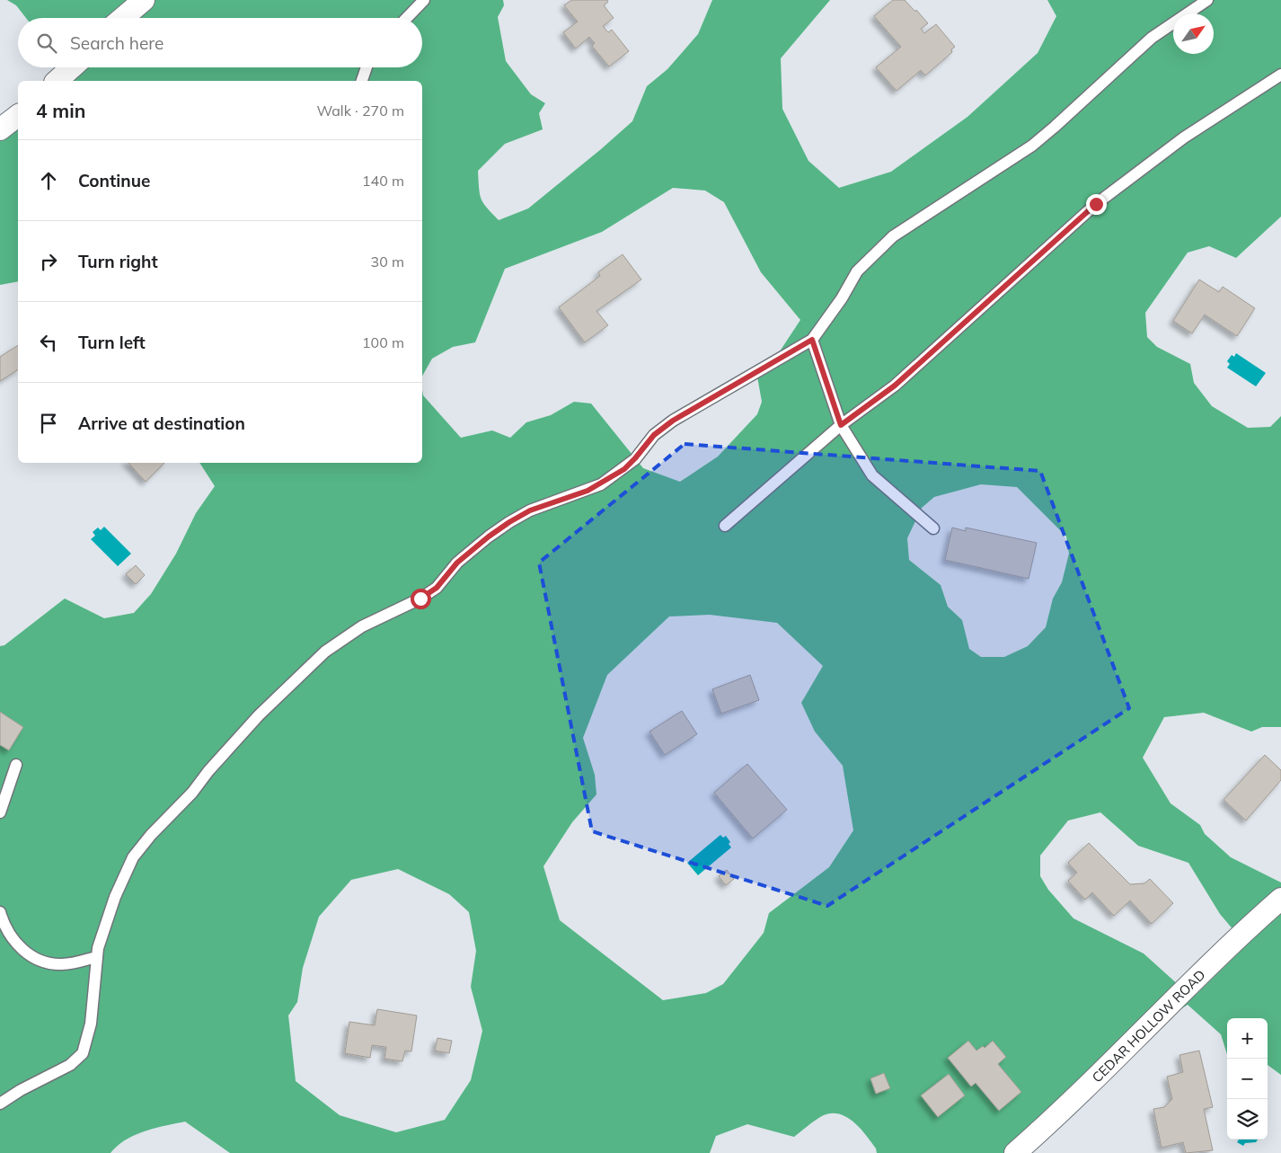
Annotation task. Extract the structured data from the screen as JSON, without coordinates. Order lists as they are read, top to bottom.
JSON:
{
  "streets": {
    "street": ["CEDAR HOLLOW ROAD"]
  },
  "north": "top right",
  "page": {
    "search": "Search here",
    "heading": ["4 min", "Walk · 270 m"],
    "list": [
      ["Continue", "140 m"],
      ["Turn right", "30 m"],
      ["Turn left", "100 m"],
      "Arrive at destination"
    ],
    "map_buttons": ["+", "−"]
  }
}
